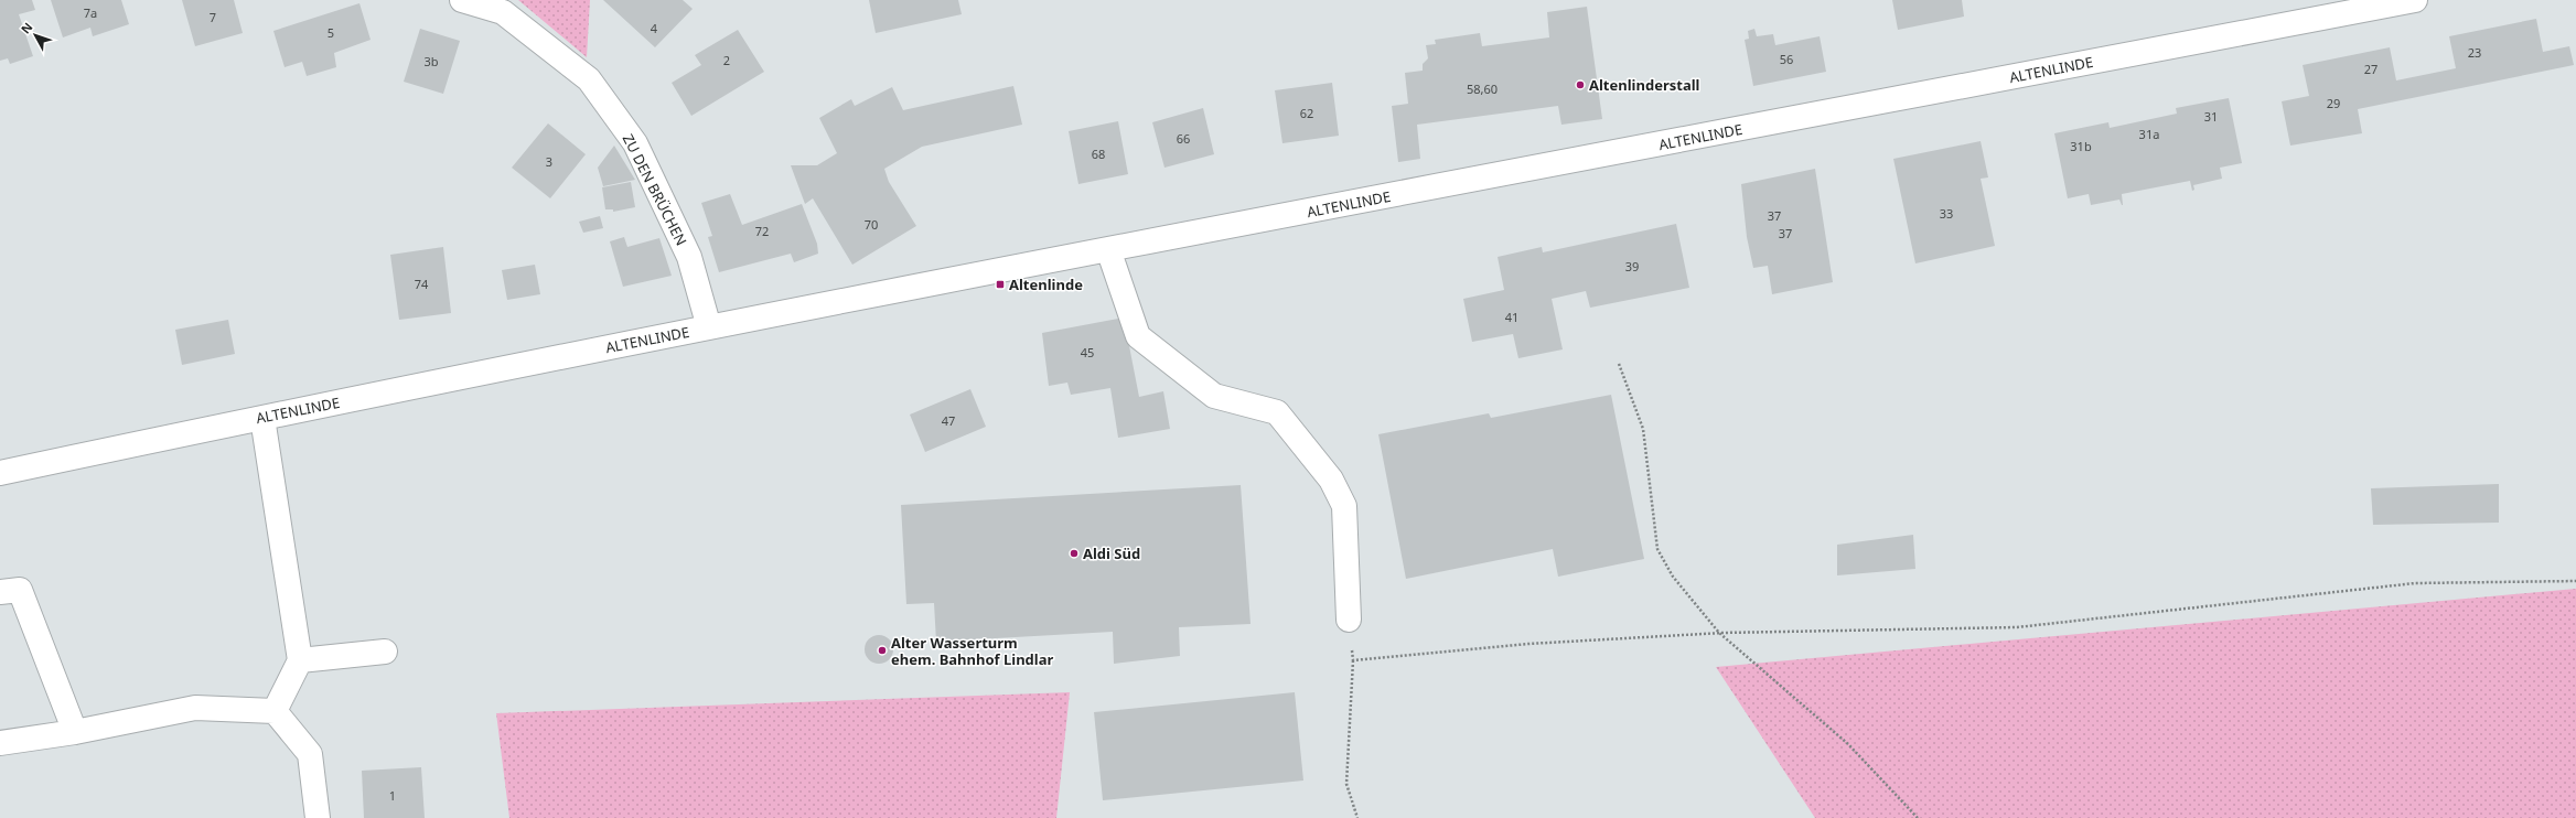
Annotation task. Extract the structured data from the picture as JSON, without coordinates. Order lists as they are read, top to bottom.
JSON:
{
  "streets": {
    "street": ["ALTENLINDE", "ZU DEN BRÜCHEN"]
  },
  "crossings": [
    ["ALTENLINDE", "ZU DEN BRÜCHEN"]
  ],
  "places": {
    "other": ["Altenlinderstall", "Aldi Süd", "Alter Wasserturm ehem. Bahnhof Lindlar"],
    "transit": ["Altenlinde"]
  },
  "house_numbers": [
    "7a",
    "7",
    "4",
    "5",
    "23",
    "56",
    "2",
    "3b",
    "27",
    "58,60",
    "29",
    "62",
    "31",
    "31a",
    "66",
    "31b",
    "68",
    "3",
    "33",
    "37",
    "70",
    "72",
    "37",
    "39",
    "74",
    "41",
    "45",
    "47",
    "1"
  ],
  "north": "top left"
}
